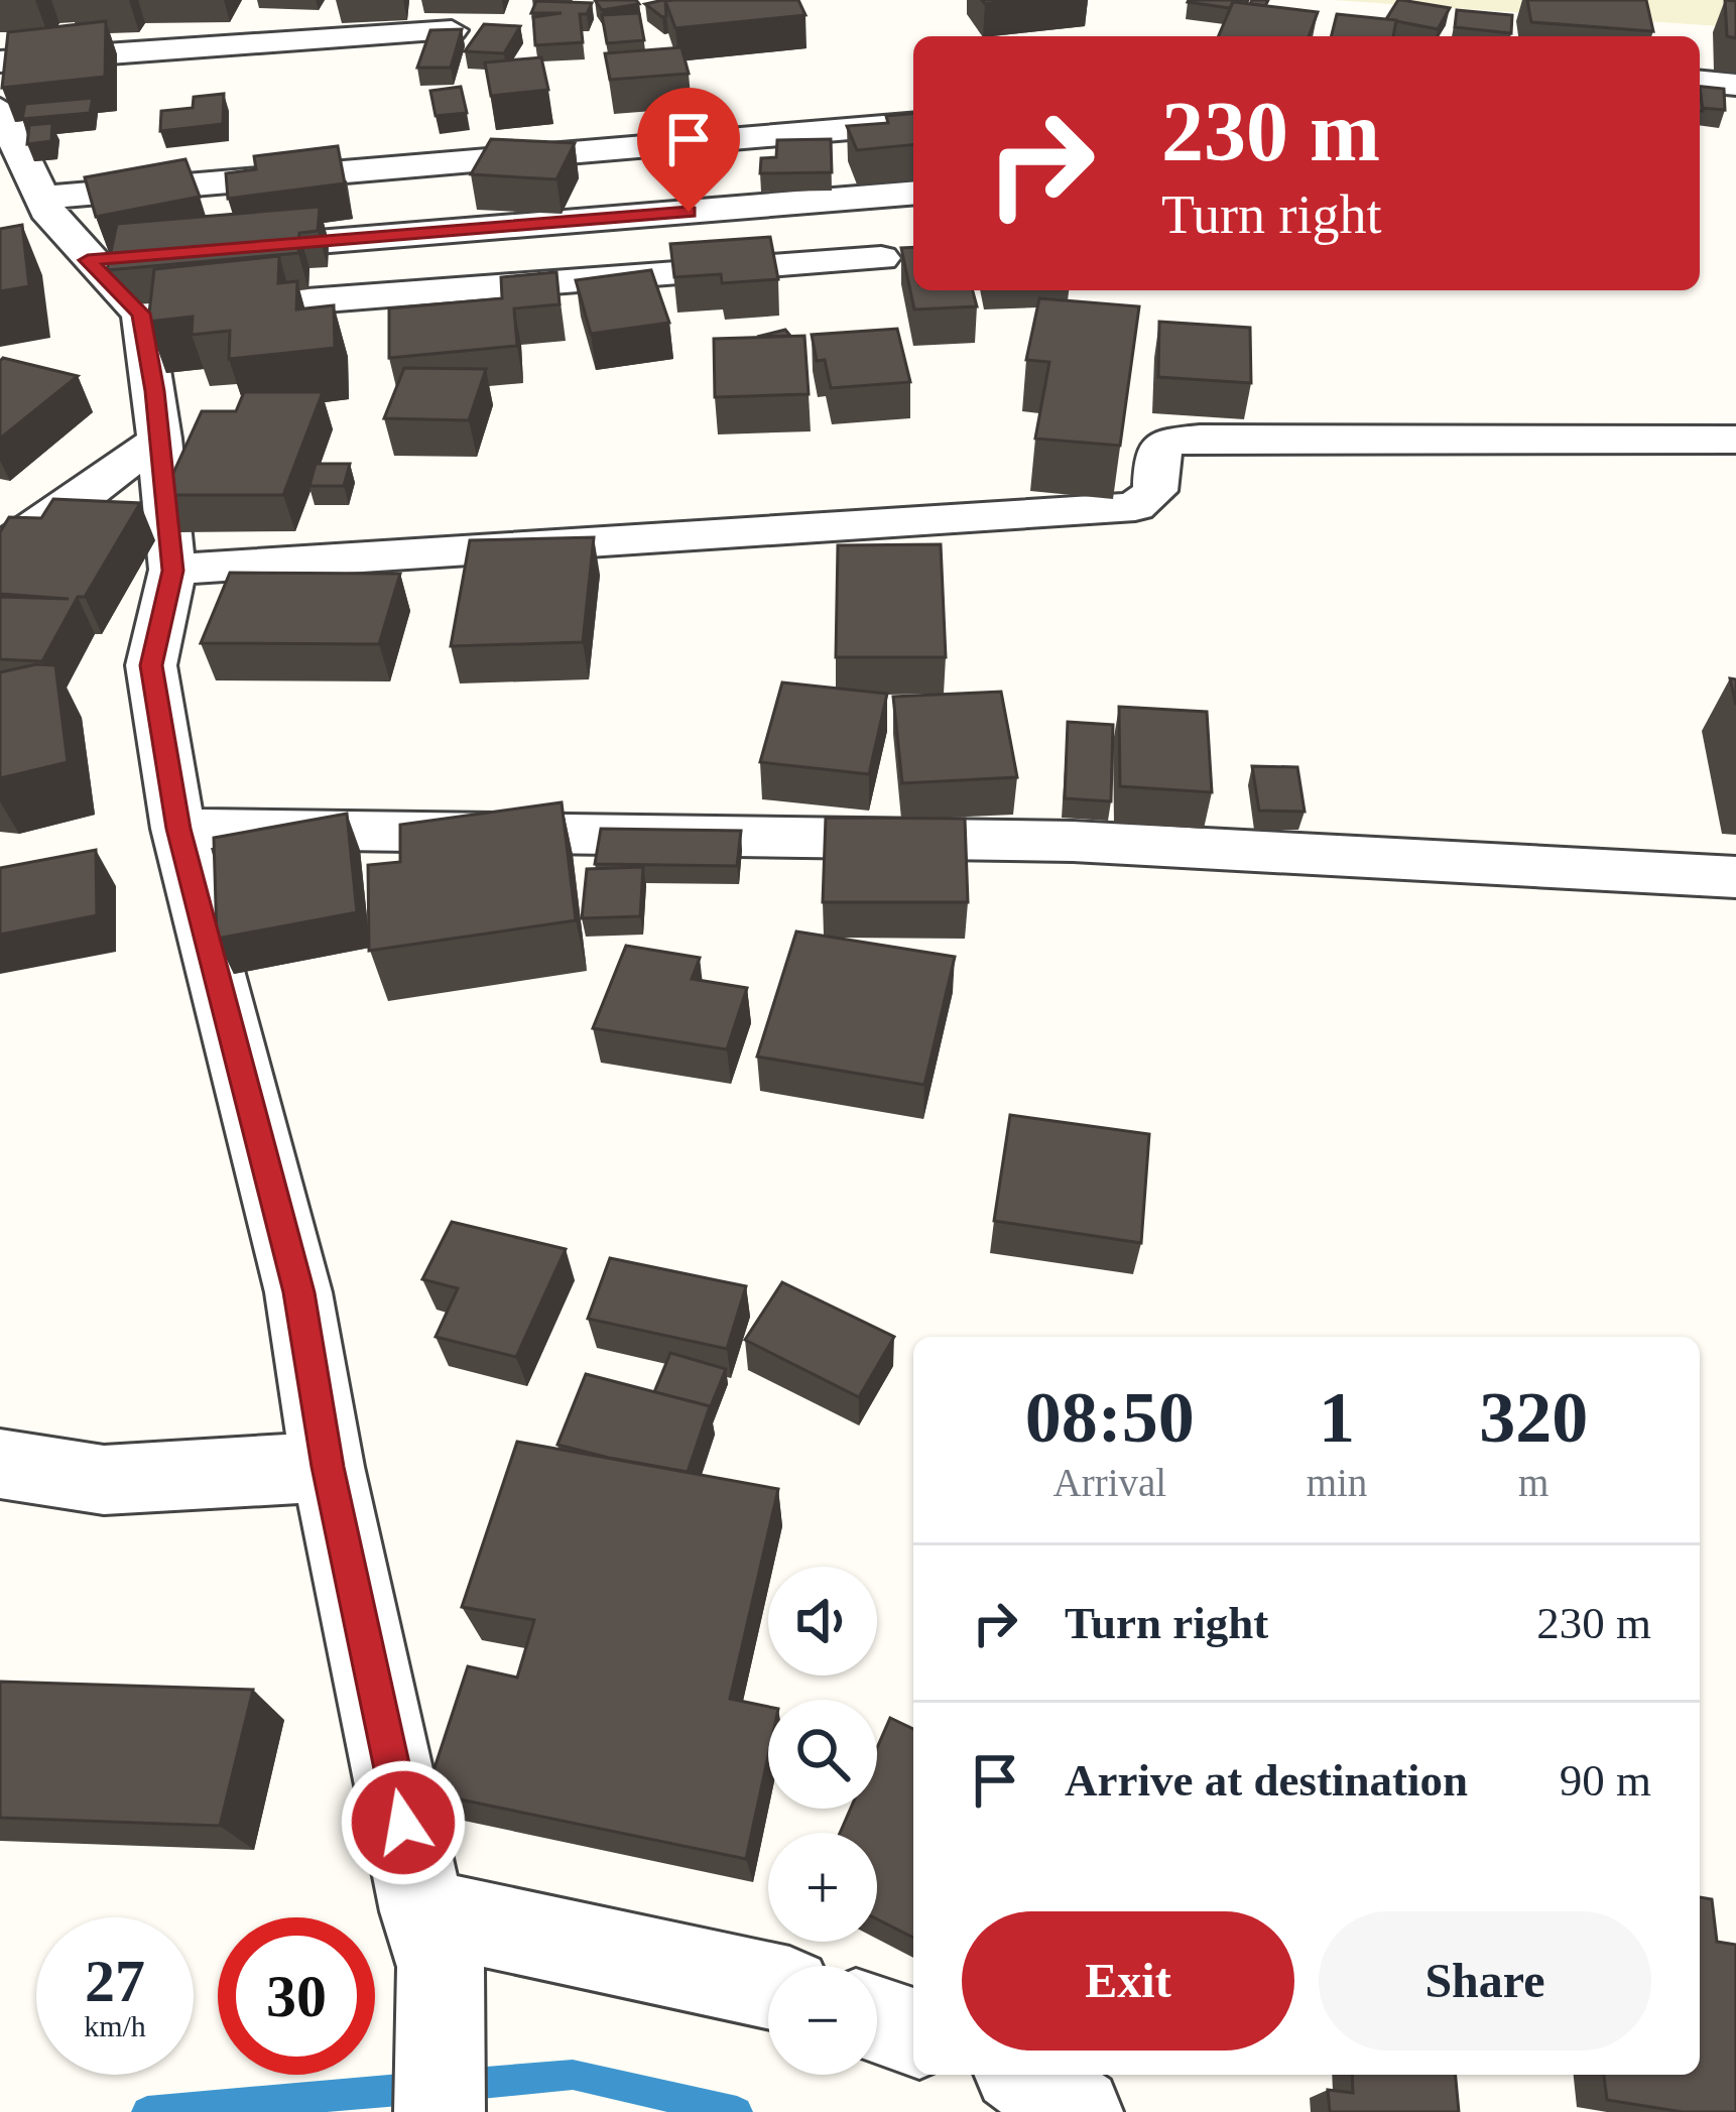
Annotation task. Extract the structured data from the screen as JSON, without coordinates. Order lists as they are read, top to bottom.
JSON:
{
  "page": {
    "turn": ["230 m", "Turn right"],
    "eta": [
      "08:50",
      "Arrival",
      "1",
      "min",
      "320",
      "m"
    ],
    "list": [
      {
        "name": "Turn right",
        "value": "230 m"
      },
      {
        "name": "Arrive at destination",
        "value": "90 m"
      }
    ],
    "map_buttons": ["+", "−"],
    "buttons": ["Exit", "Share"],
    "speed": "27 km/h",
    "limit": "30"
  }
}
